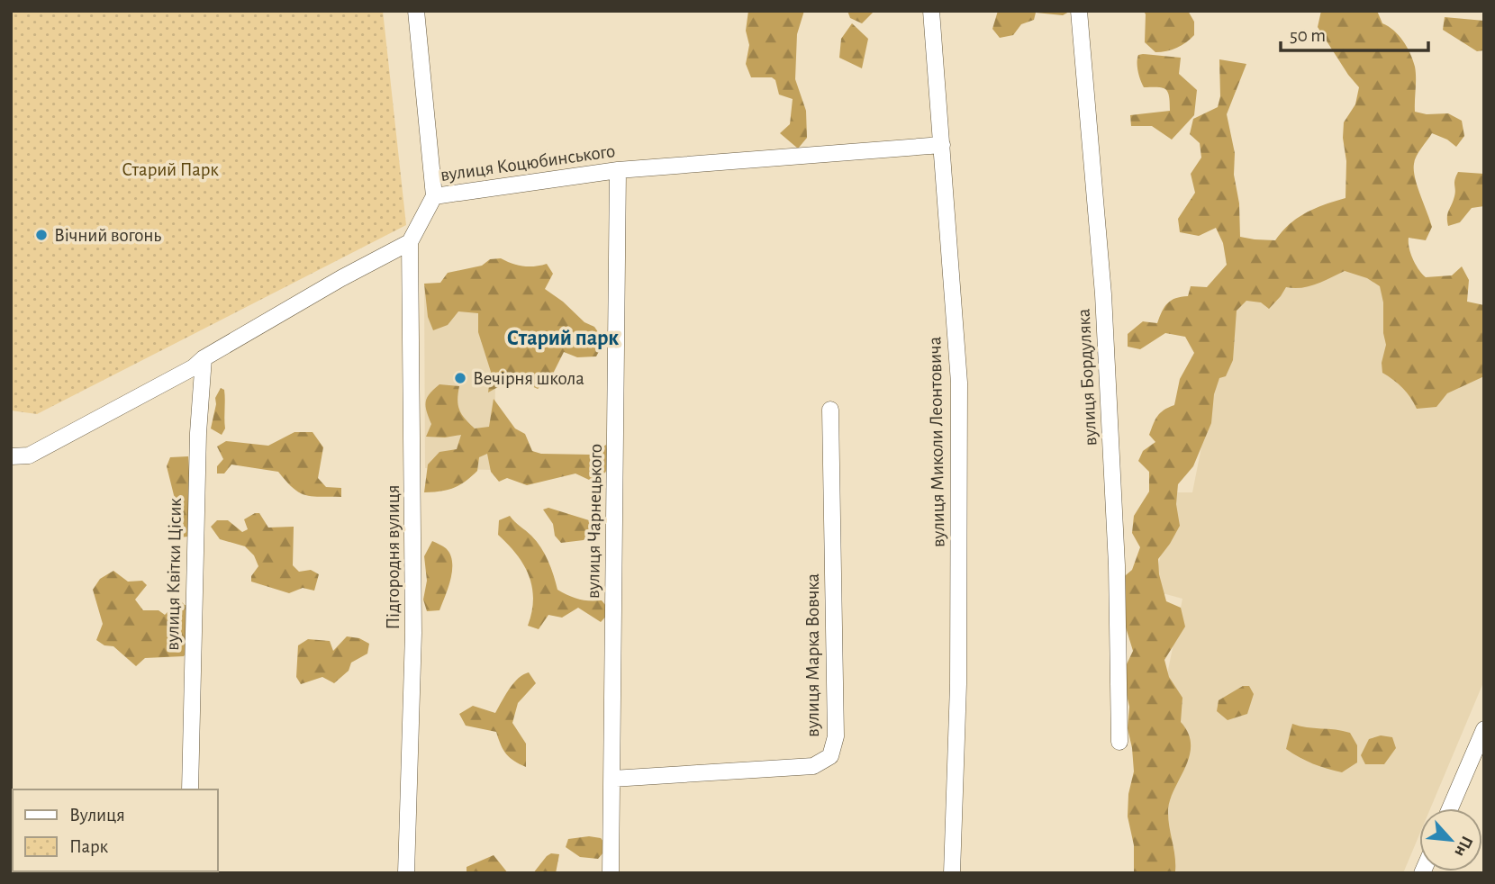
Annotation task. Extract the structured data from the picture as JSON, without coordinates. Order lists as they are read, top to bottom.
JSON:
{
  "streets": {
    "street": [
      "вулиця Коцюбинського",
      "вулиця Бордуляка",
      "вулиця Миколи Леонтовича",
      "вулиця Чарнецького",
      "Підгородня вулиця",
      "вулиця Квітки Цісик",
      "вулиця Марка Вовчка"
    ]
  },
  "crossings": [
    ["вулиця Коцюбинського", "вулиця Миколи Леонтовича"],
    ["вулиця Коцюбинського", "вулиця Чарнецького"],
    ["вулиця Коцюбинського", "Підгородня вулиця"],
    ["вулиця Чарнецького", "вулиця Марка Вовчка"]
  ],
  "districts": ["Старий парк"],
  "parks": ["Старий Парк"],
  "places": ["Вічний вогонь", "Вечірня школа"],
  "legend": ["Вулиця", "Парк"],
  "scale_bar": "50 m",
  "north": "bottom right"
}
